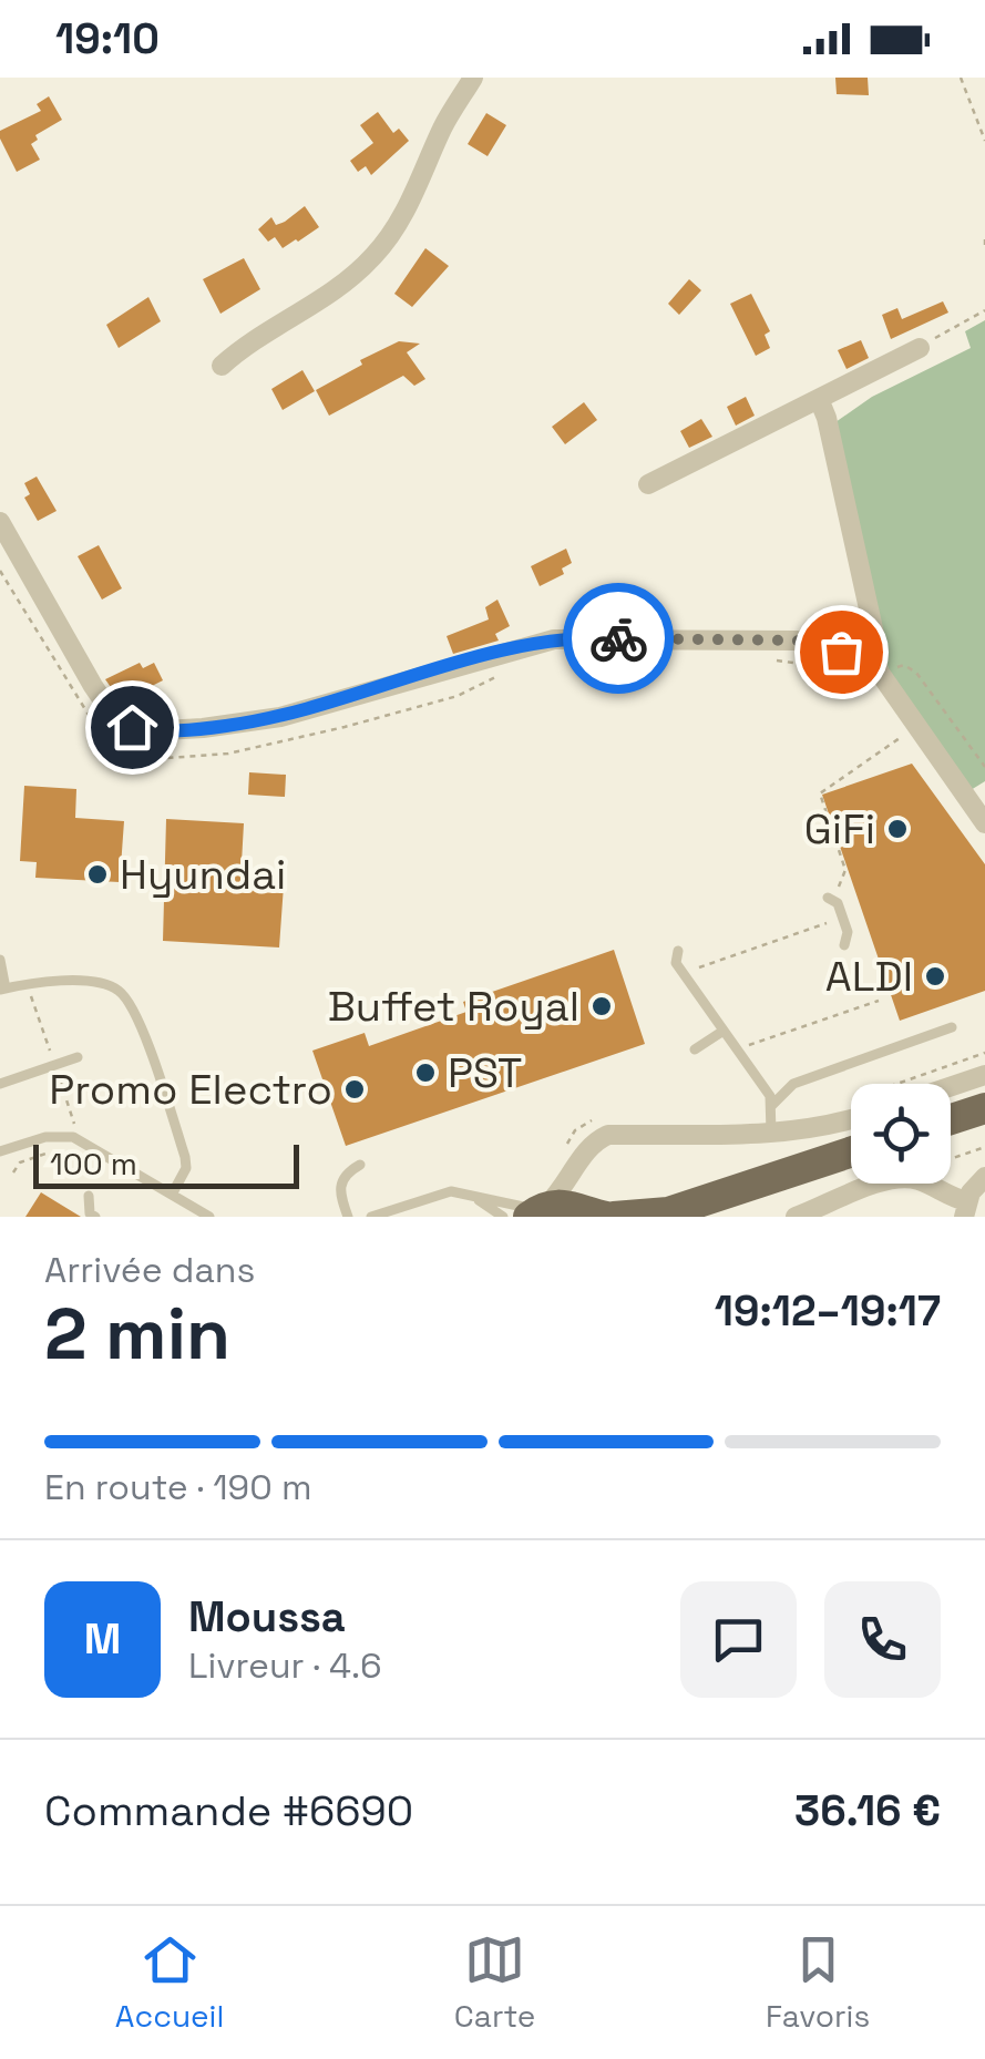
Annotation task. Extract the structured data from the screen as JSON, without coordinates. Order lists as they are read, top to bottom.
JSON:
{
  "places": [
    "GiFi",
    "Hyundai",
    "ALDI",
    "Buffet Royal",
    "PST",
    "Promo Electro"
  ],
  "scale_bar": "100 m",
  "page": {
    "status": "19:10",
    "scale": "100 m",
    "heading": ["2 min", "Arrivée dans", "19:12–19:17"],
    "panel": [
      "Moussa",
      "Livreur · 4.6",
      "Commande #6690",
      "36.16 €"
    ],
    "bar": "En route · 190 m",
    "round": "M",
    "tabs": ["Accueil", "Carte", "Favoris"]
  }
}
